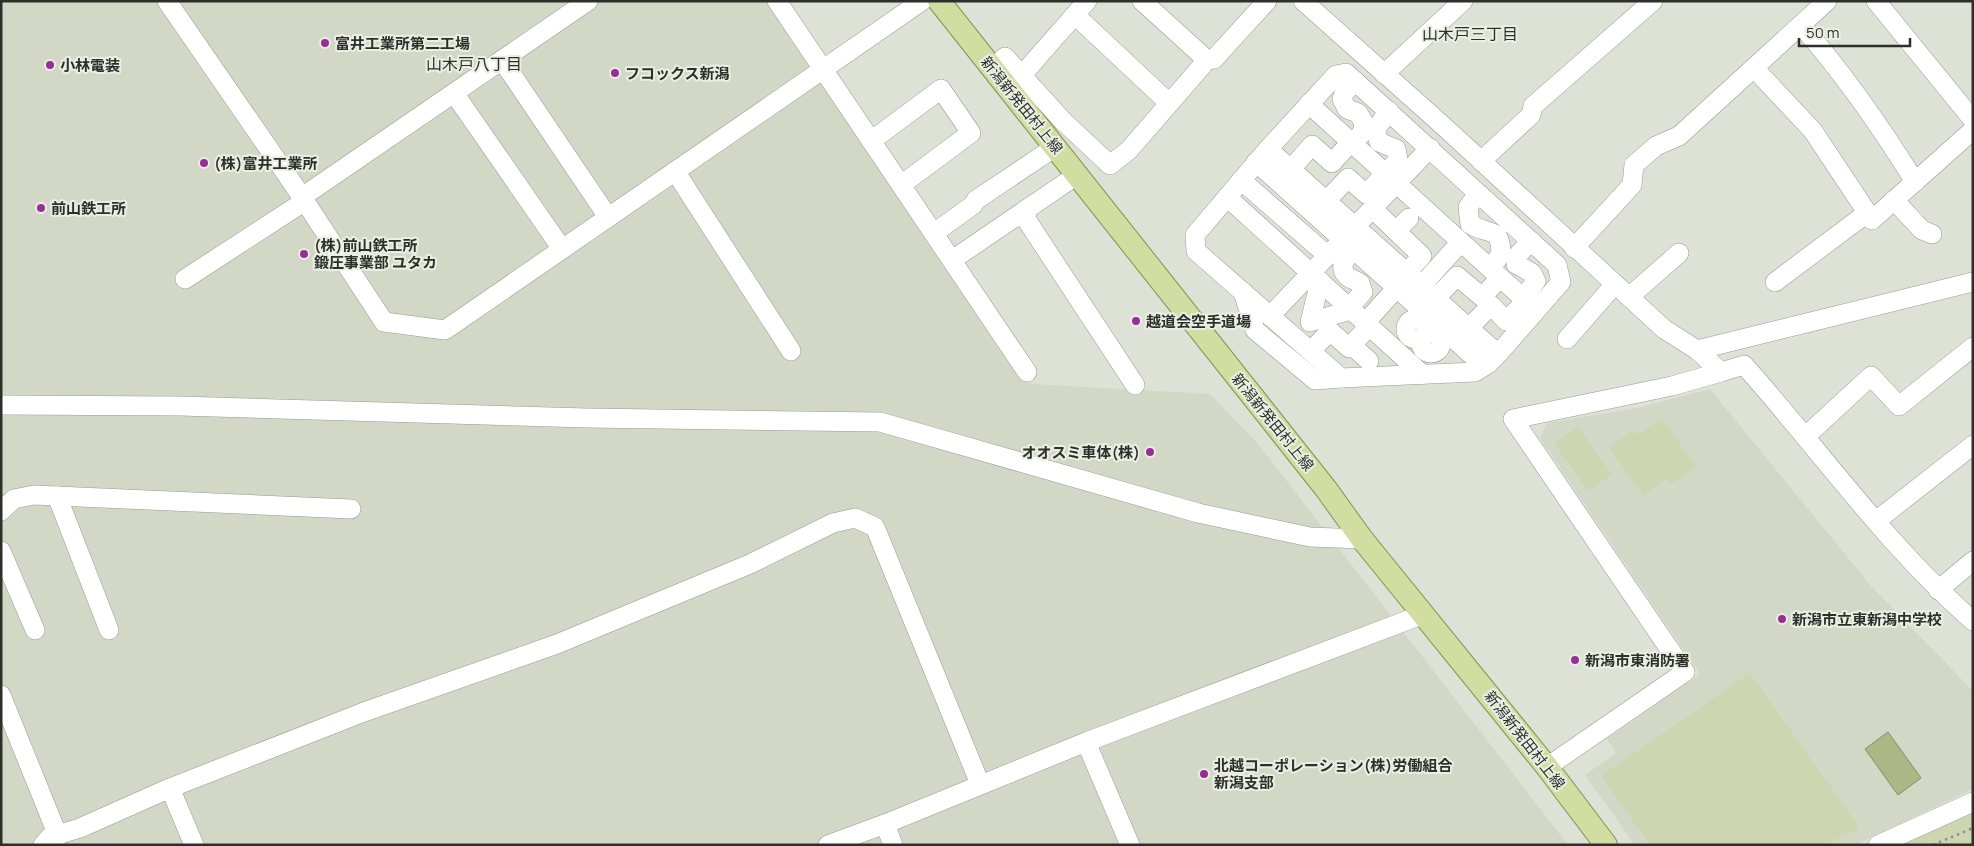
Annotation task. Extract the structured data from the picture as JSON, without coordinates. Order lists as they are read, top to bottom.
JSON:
{
  "streets": {
    "main road": ["新潟新発田村上線"]
  },
  "districts": ["山木戸三丁目", "山木戸八丁目"],
  "places": [
    "富井工業所第二工場",
    "小林電装",
    "フコックス新潟",
    "(株)富井工業所",
    "前山鉄工所",
    "(株)前山鉄工所 鍛圧事業部 ユタカ",
    "越道会空手道場",
    "オオスミ車体(株)",
    "新潟市立東新潟中学校",
    "新潟市東消防署",
    "北越コーポレーション(株)労働組合 新潟支部"
  ],
  "scale_bar": "50 m"
}
